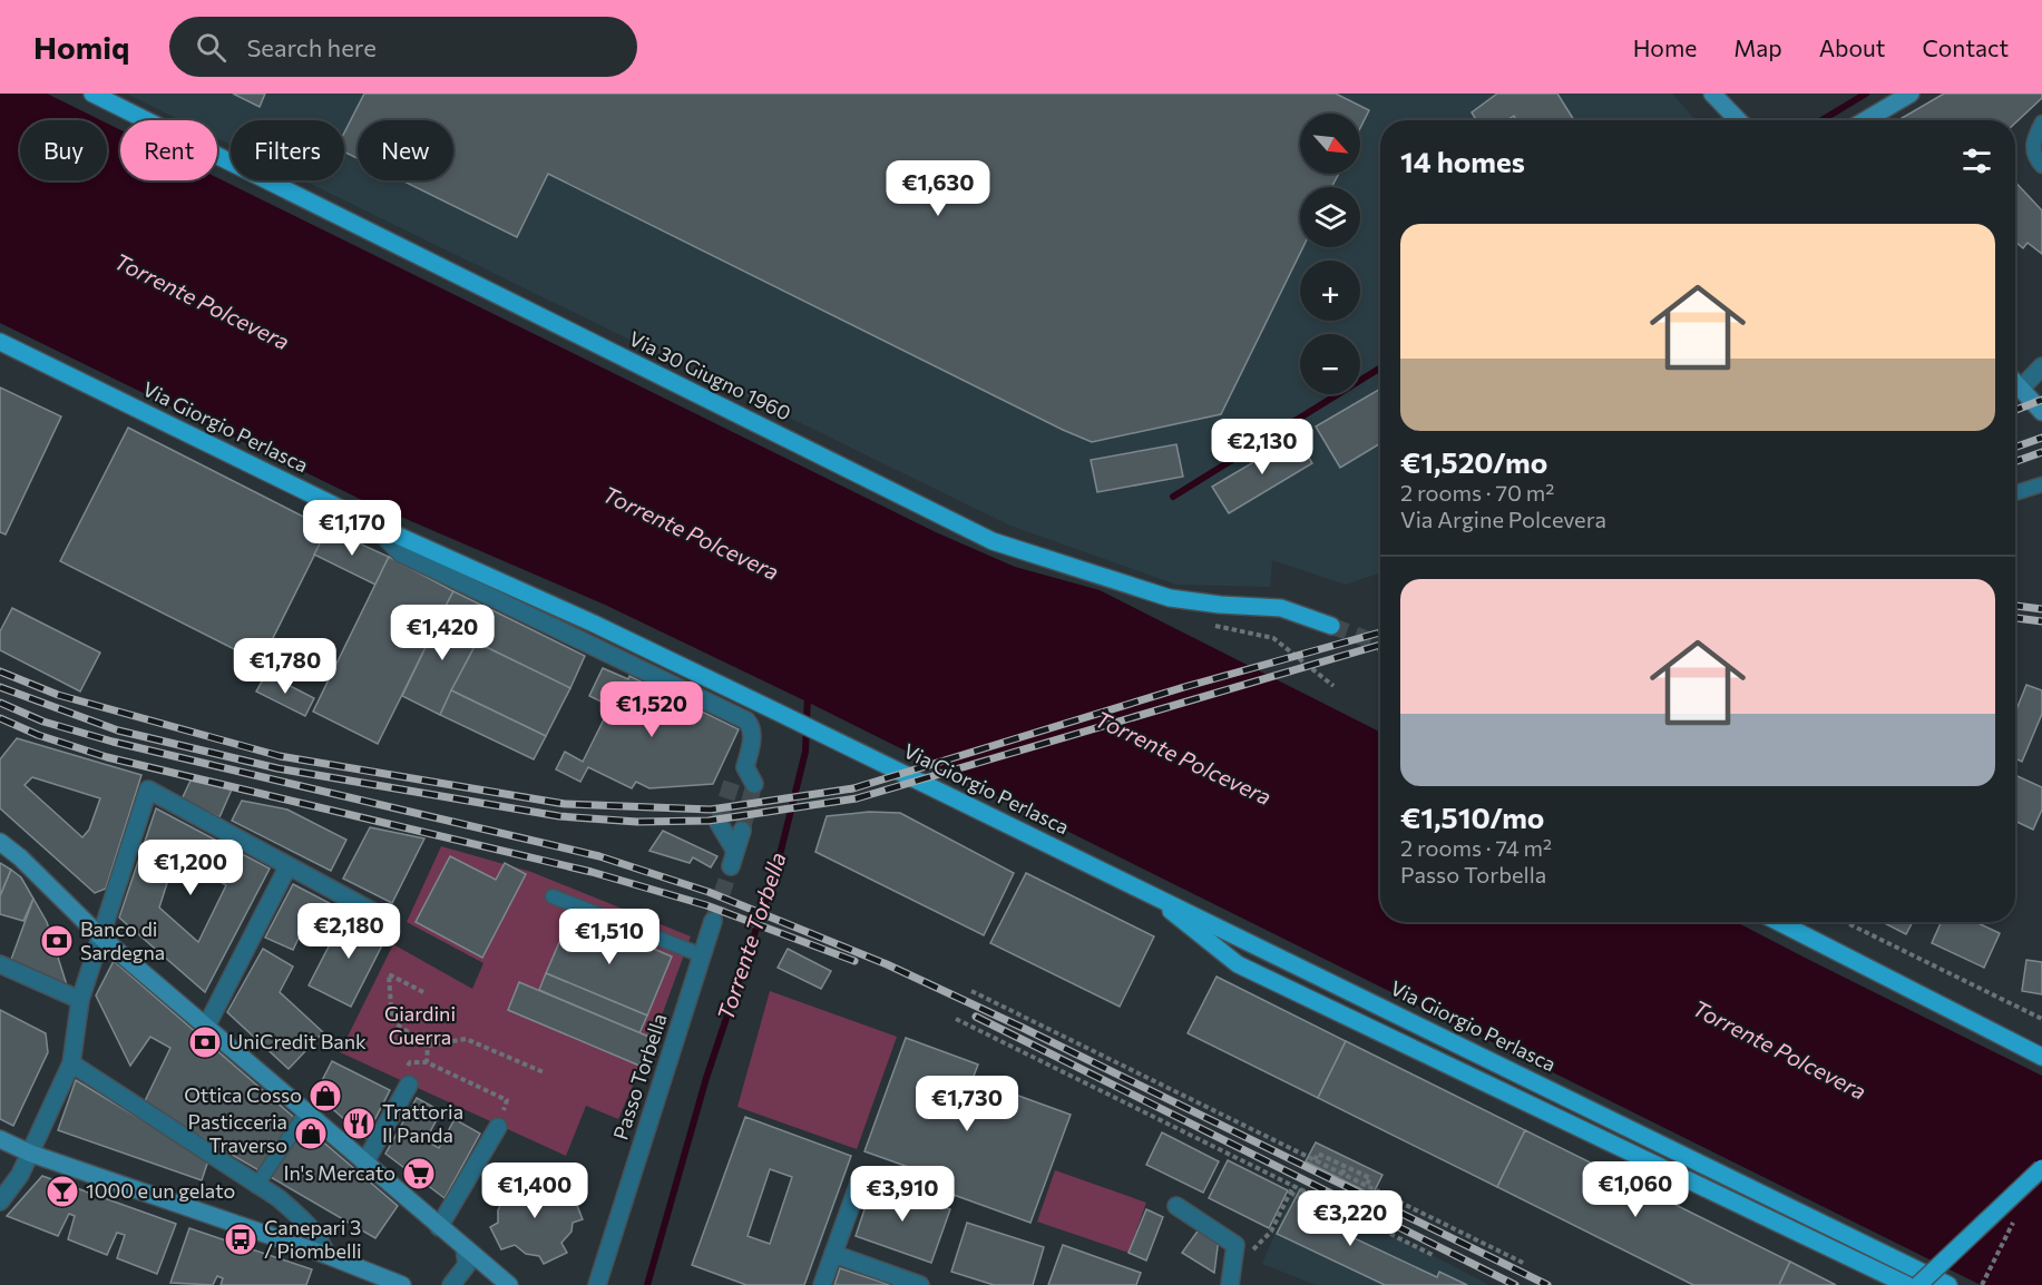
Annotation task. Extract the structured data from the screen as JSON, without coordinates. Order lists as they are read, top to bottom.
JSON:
{
  "streets": {
    "main road": ["Via 30 Giugno 1960", "Via Giorgio Perlasca"],
    "street": ["Passo Torbella"]
  },
  "water": ["Torrente Polcevera", "Torrente Torbella"],
  "parks": ["Giardini Guerra"],
  "places": {
    "bank": ["Banco di Sardegna", "UniCredit Bank"],
    "shop": ["Ottica Cosso", "Pasticceria Traverso"],
    "restaurant": ["Trattoria Il Panda"],
    "supermarket": ["In's Mercato"],
    "bar": ["1000 e un gelato"],
    "bus stop": ["Canepari 3 / Piombelli"]
  },
  "north": "bottom right",
  "page": {
    "header": "Homiq",
    "search": "Search here",
    "nav": [
      "Home",
      "Map",
      "About",
      "Contact"
    ],
    "map_buttons": ["+", "−"],
    "chip": [
      "Buy",
      "Rent",
      "Filters",
      "New"
    ],
    "heading": "14 homes",
    "price": [
      "€1,630",
      "€2,130",
      "€1,170",
      "€1,420",
      "€1,780",
      "€1,520",
      "€1,200",
      "€2,180",
      "€1,510",
      "€1,730",
      "€1,060",
      "€1,400",
      "€3,910",
      "€3,220"
    ],
    "list": [
      {
        "name": "€1,520/mo",
        "note": "2 rooms · 70 m² · Via Argine Polcevera"
      },
      {
        "name": "€1,510/mo",
        "note": "2 rooms · 74 m² · Passo Torbella"
      }
    ]
  }
}
